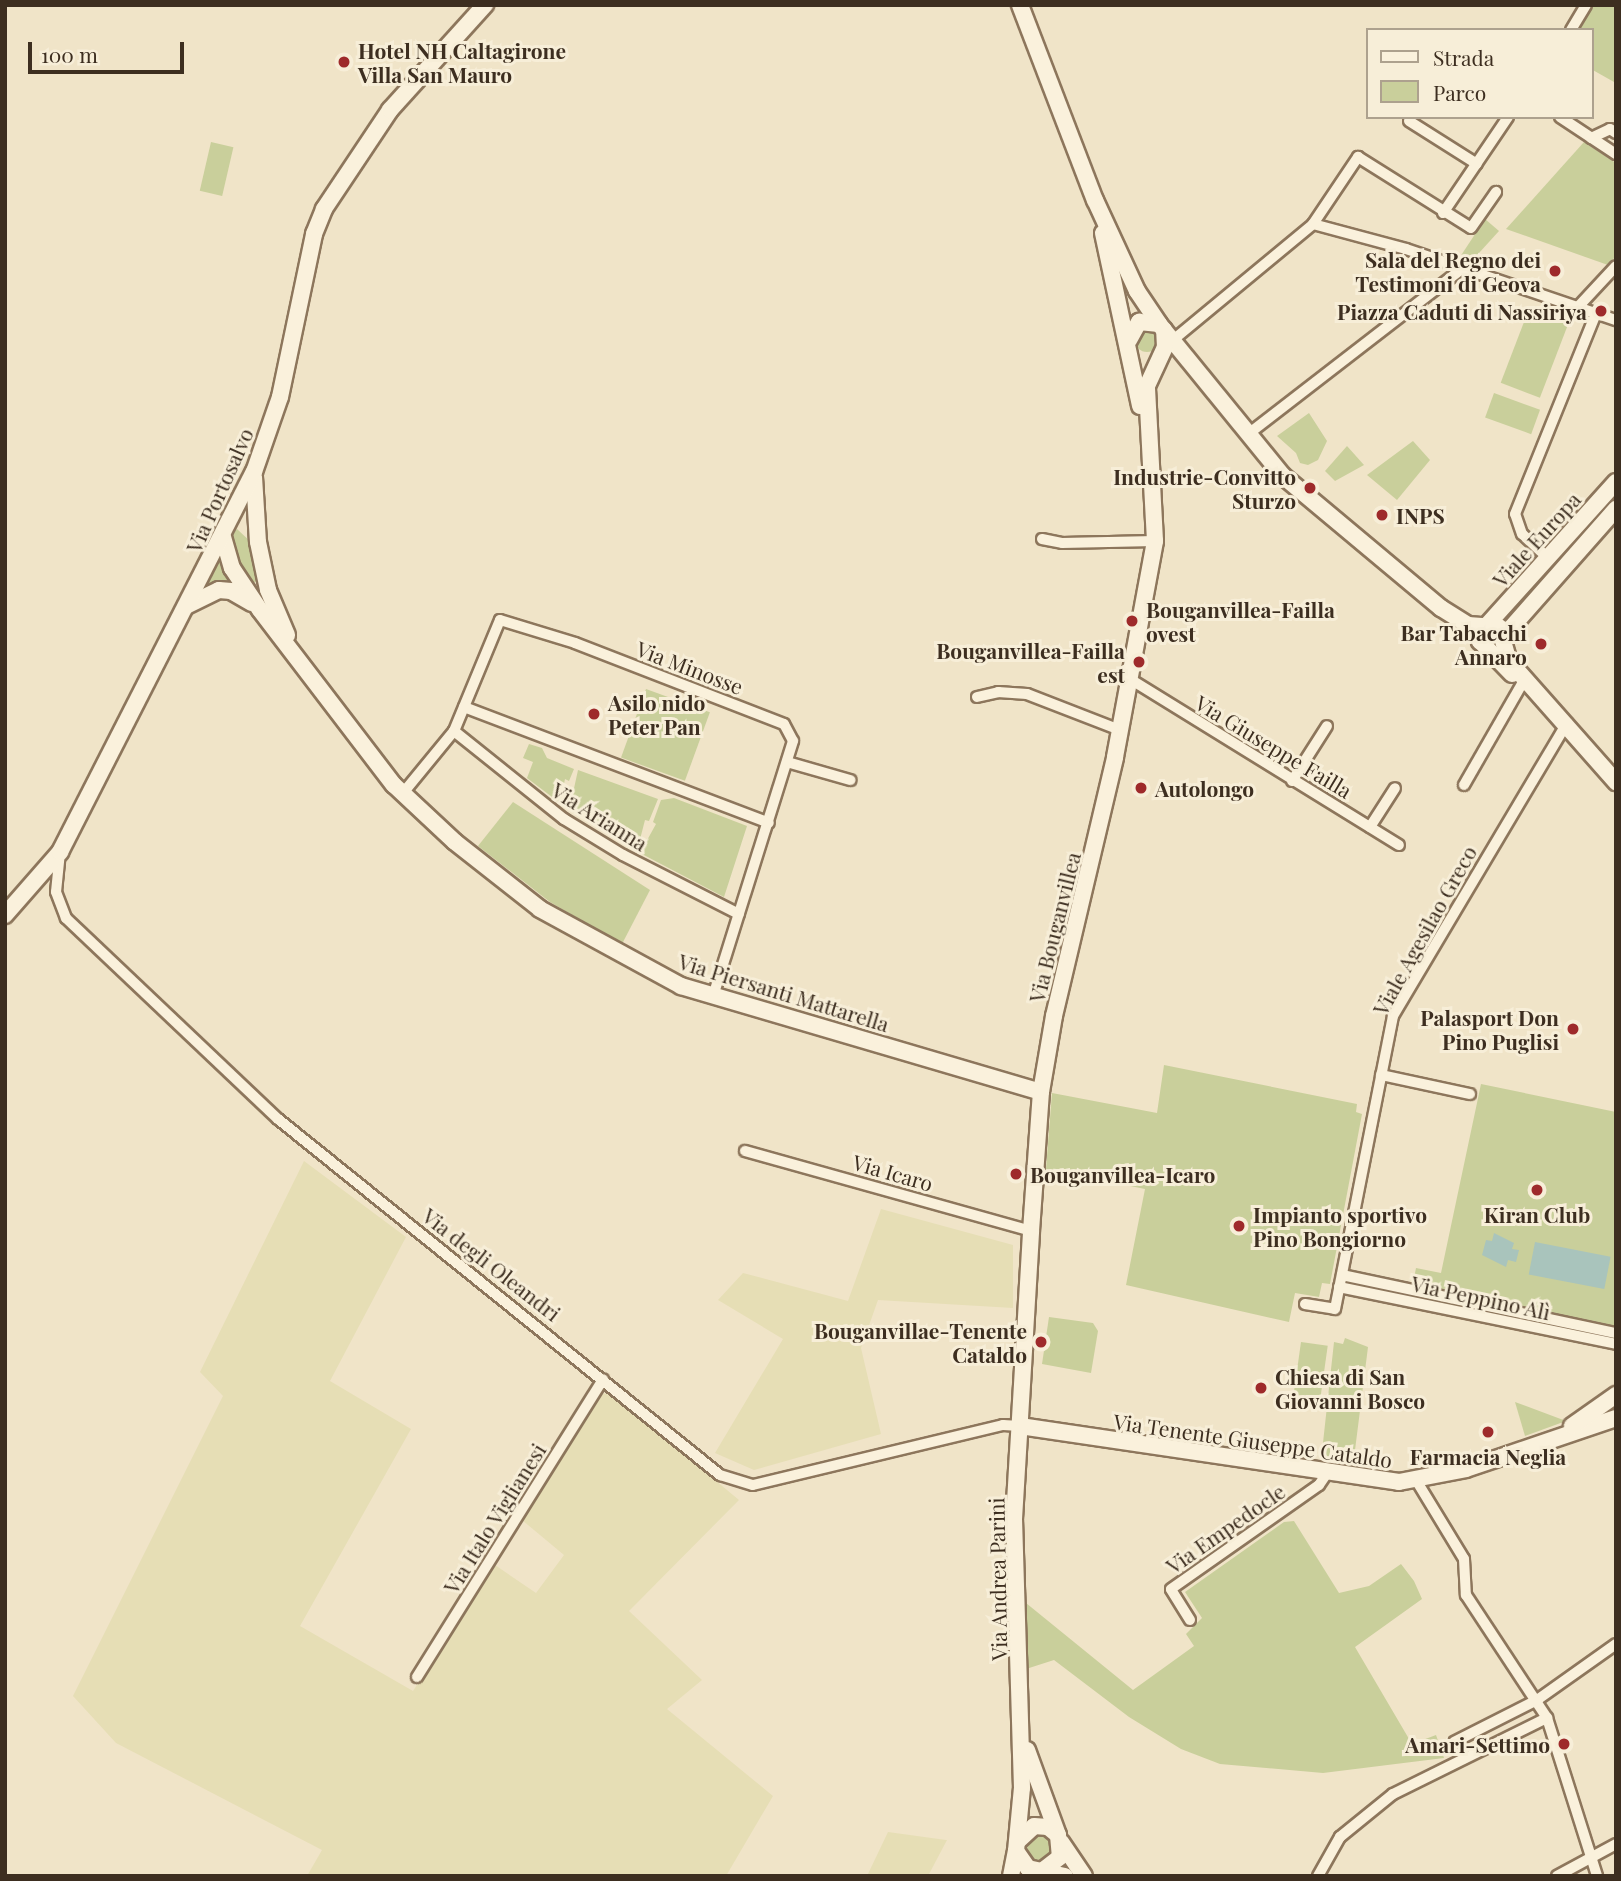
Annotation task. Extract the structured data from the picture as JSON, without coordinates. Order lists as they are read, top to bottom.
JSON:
{
  "streets": {
    "street": [
      "Via Portosalvo",
      "Viale Europa",
      "Via Minosse",
      "Via Giuseppe Failla",
      "Via Arianna",
      "Via Bouganvillea",
      "Viale Agesilao Greco",
      "Via Piersanti Mattarella",
      "Via Icaro",
      "Via degli Oleandri",
      "Via Peppino Alì",
      "Via Tenente Giuseppe Cataldo",
      "Via Italo Viglianesi",
      "Via Empedocle",
      "Via Andrea Parini"
    ]
  },
  "crossings": [
    ["Via Portosalvo", "Via degli Oleandri"],
    ["Via Minosse", "Via Arianna"],
    ["Via Minosse", "Via Piersanti Mattarella"],
    ["Via Giuseppe Failla", "Via Bouganvillea"],
    ["Via Bouganvillea", "Via Piersanti Mattarella"],
    ["Via Bouganvillea", "Via Icaro"],
    ["Via Bouganvillea", "Via degli Oleandri"],
    ["Via Bouganvillea", "Via Tenente Giuseppe Cataldo"],
    ["Via Bouganvillea", "Via Andrea Parini"],
    ["Viale Agesilao Greco", "Via Peppino Alì"],
    ["Via degli Oleandri", "Via Tenente Giuseppe Cataldo"],
    ["Via degli Oleandri", "Via Italo Viglianesi"],
    ["Via degli Oleandri", "Via Andrea Parini"],
    ["Via Tenente Giuseppe Cataldo", "Via Empedocle"],
    ["Via Tenente Giuseppe Cataldo", "Via Andrea Parini"]
  ],
  "places": [
    "Hotel NH Caltagirone Villa San Mauro",
    "Sala del Regno dei Testimoni di Geova",
    "Piazza Caduti di Nassiriya",
    "Industrie-Convitto Sturzo",
    "INPS",
    "Bouganvillea-Failla ovest",
    "Bar Tabacchi Annaro",
    "Bouganvillea-Failla est",
    "Asilo nido Peter Pan",
    "Autolongo",
    "Palasport Don Pino Puglisi",
    "Bouganvillea-Icaro",
    "Kiran Club",
    "Impianto sportivo Pino Bongiorno",
    "Bouganvillae-Tenente Cataldo",
    "Chiesa di San Giovanni Bosco",
    "Farmacia Neglia",
    "Amari-Settimo"
  ],
  "legend": ["Strada", "Parco"],
  "scale_bar": "100 m"
}
